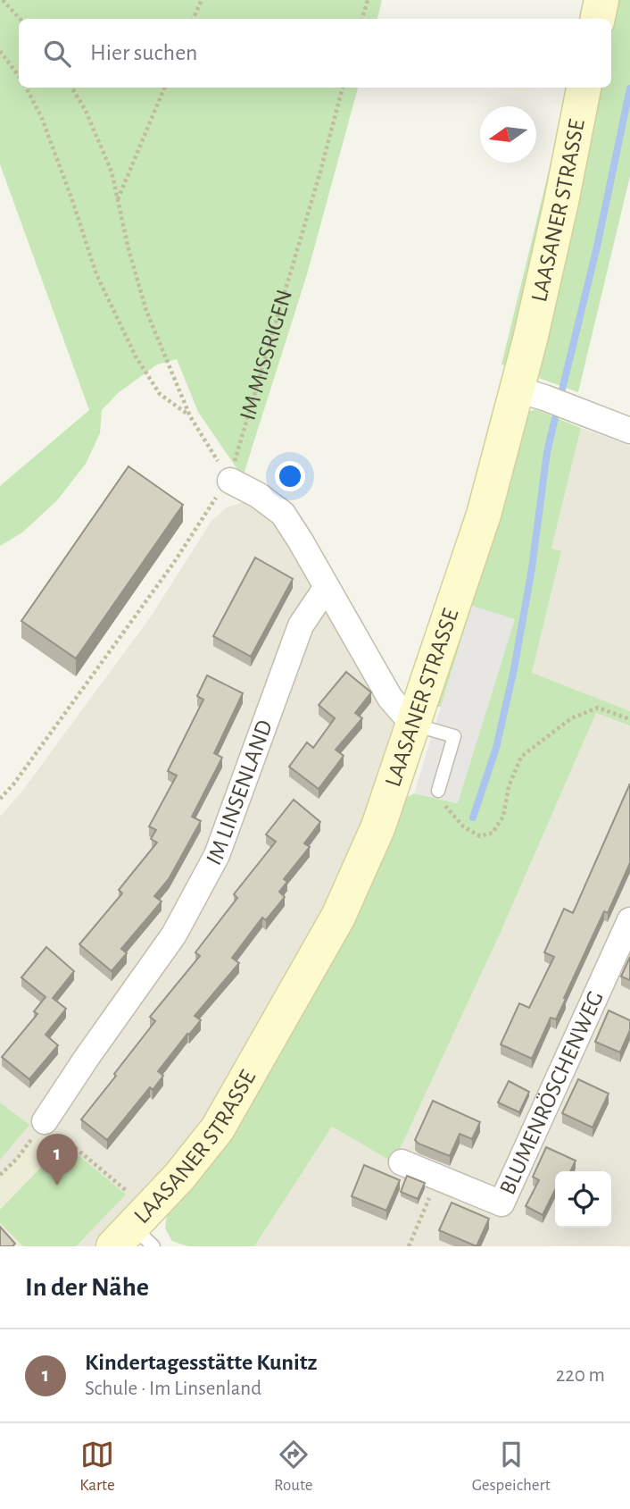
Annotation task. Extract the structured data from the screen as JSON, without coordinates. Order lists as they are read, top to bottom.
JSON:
{
  "streets": {
    "street": ["LAASANER STRASSE", "IM LINSENLAND", "BLUMENRÖSCHENWEG"],
    "path": ["IM MISSRIGEN"]
  },
  "north": "left",
  "page": {
    "search": "Hier suchen",
    "pins": "1",
    "heading": "In der Nähe",
    "list": [
      {
        "mark": "1",
        "name": "Kindertagesstätte Kunitz",
        "note": "Schule · Im Linsenland",
        "value": "220 m"
      }
    ],
    "nav": ["Karte", "Route", "Gespeichert"]
  }
}
